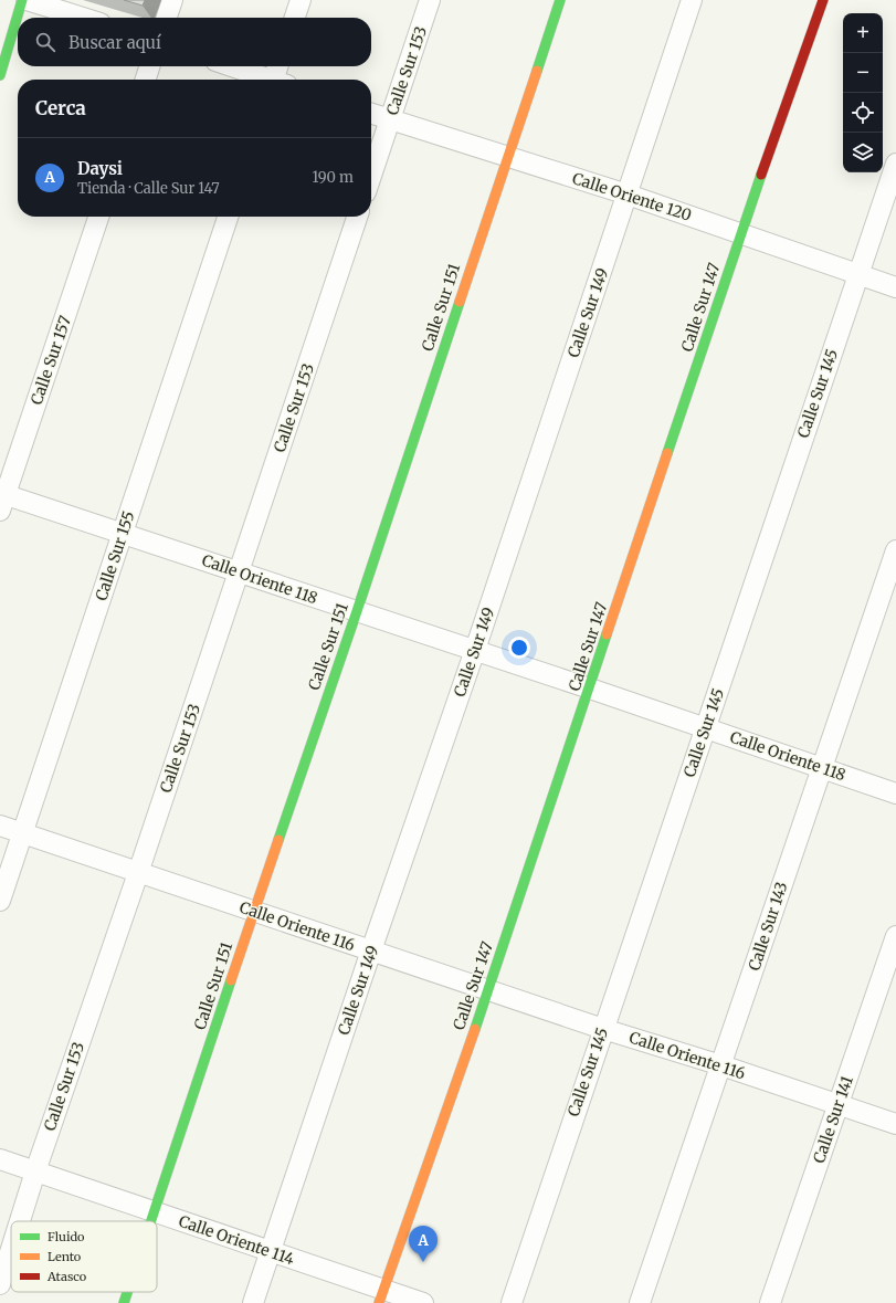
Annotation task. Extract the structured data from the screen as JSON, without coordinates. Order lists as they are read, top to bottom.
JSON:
{
  "streets": {
    "street": [
      "Calle Sur 153",
      "Calle Oriente 120",
      "Calle Sur 151",
      "Calle Sur 147",
      "Calle Sur 149",
      "Calle Sur 157",
      "Calle Sur 145",
      "Calle Sur 155",
      "Calle Oriente 118",
      "Calle Oriente 116",
      "Calle Sur 143",
      "Calle Sur 141",
      "Calle Oriente 114"
    ]
  },
  "crossings": [
    ["Calle Sur 153", "Calle Oriente 120"],
    ["Calle Sur 153", "Calle Oriente 118"],
    ["Calle Sur 153", "Calle Oriente 116"],
    ["Calle Sur 153", "Calle Oriente 114"],
    ["Calle Oriente 120", "Calle Sur 151"],
    ["Calle Oriente 120", "Calle Sur 147"],
    ["Calle Oriente 120", "Calle Sur 149"],
    ["Calle Oriente 120", "Calle Sur 145"],
    ["Calle Sur 151", "Calle Oriente 118"],
    ["Calle Sur 151", "Calle Oriente 116"],
    ["Calle Sur 151", "Calle Oriente 114"],
    ["Calle Sur 147", "Calle Oriente 118"],
    ["Calle Sur 147", "Calle Oriente 116"],
    ["Calle Sur 147", "Calle Oriente 114"],
    ["Calle Sur 149", "Calle Oriente 118"],
    ["Calle Sur 149", "Calle Oriente 116"],
    ["Calle Sur 149", "Calle Oriente 114"],
    ["Calle Sur 157", "Calle Oriente 118"],
    ["Calle Sur 145", "Calle Oriente 118"],
    ["Calle Sur 145", "Calle Oriente 116"],
    ["Calle Sur 155", "Calle Oriente 118"],
    ["Calle Sur 155", "Calle Oriente 116"],
    ["Calle Oriente 118", "Calle Sur 143"],
    ["Calle Oriente 116", "Calle Sur 143"],
    ["Calle Oriente 116", "Calle Sur 141"]
  ],
  "legend": ["Fluido", "Lento", "Atasco"],
  "page": {
    "map_buttons": ["+", "−"],
    "search": "Buscar aquí",
    "heading": "Cerca",
    "list": [
      {
        "mark": "A",
        "name": "Daysi",
        "note": "Tienda · Calle Sur 147",
        "value": "190 m"
      }
    ],
    "pins": "A"
  }
}
